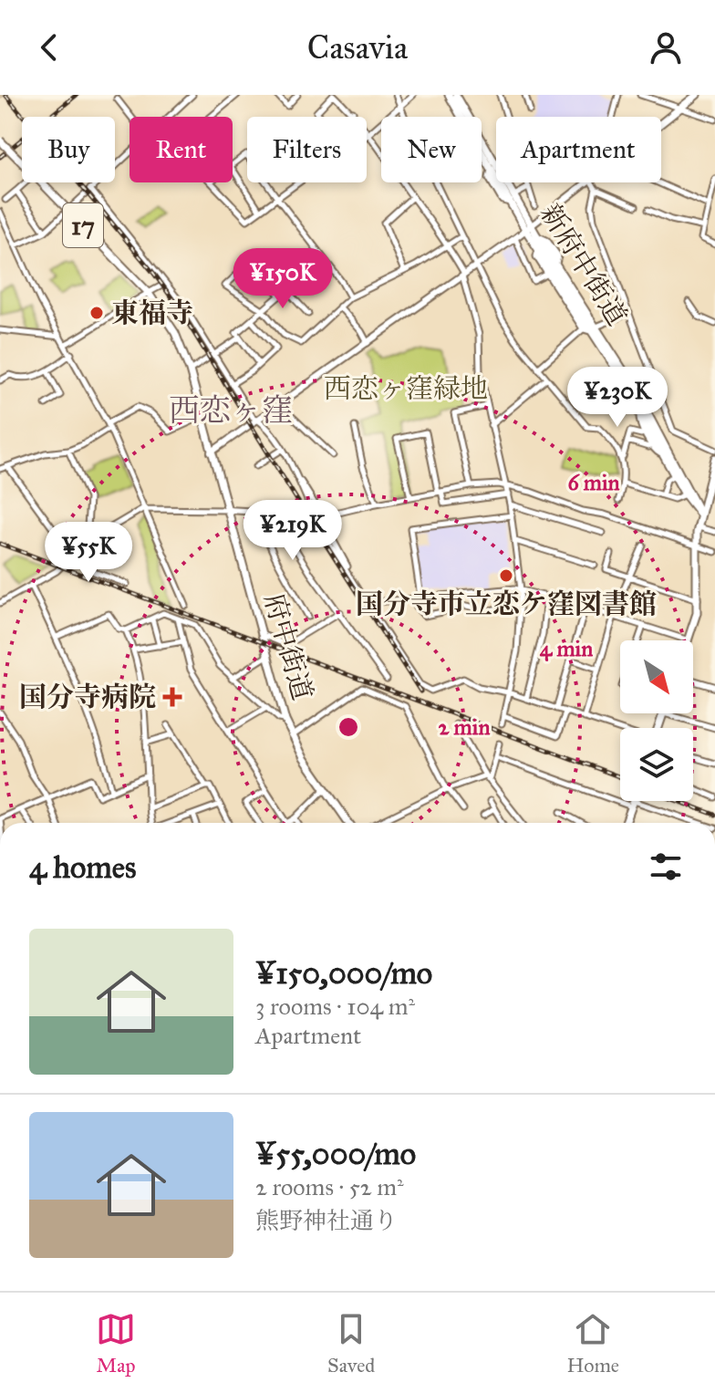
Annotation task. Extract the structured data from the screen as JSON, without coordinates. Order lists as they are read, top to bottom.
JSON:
{
  "streets": {
    "main road": ["17", "新府中街道", "府中街道"]
  },
  "districts": ["西恋ヶ窪"],
  "parks": ["西恋ヶ窪緑地"],
  "places": {
    "other": ["東福寺", "国分寺市立恋ケ窪図書館"],
    "health": ["国分寺病院"]
  },
  "north": "bottom right",
  "page": {
    "header": "Casavia",
    "chip": [
      "Buy",
      "Rent",
      "Filters",
      "New",
      "Apartment"
    ],
    "price": [
      "¥150K",
      "¥230K",
      "¥219K",
      "¥55K"
    ],
    "heading": "4 homes",
    "list": [
      {
        "name": "¥150,000/mo",
        "note": "3 rooms · 104 m² · Apartment"
      },
      {
        "name": "¥55,000/mo",
        "note": "2 rooms · 52 m² · 熊野神社通り"
      }
    ],
    "tabs": ["Map", "Saved", "Home"]
  },
  "rings": ["6 min", "4 min", "2 min"]
}
